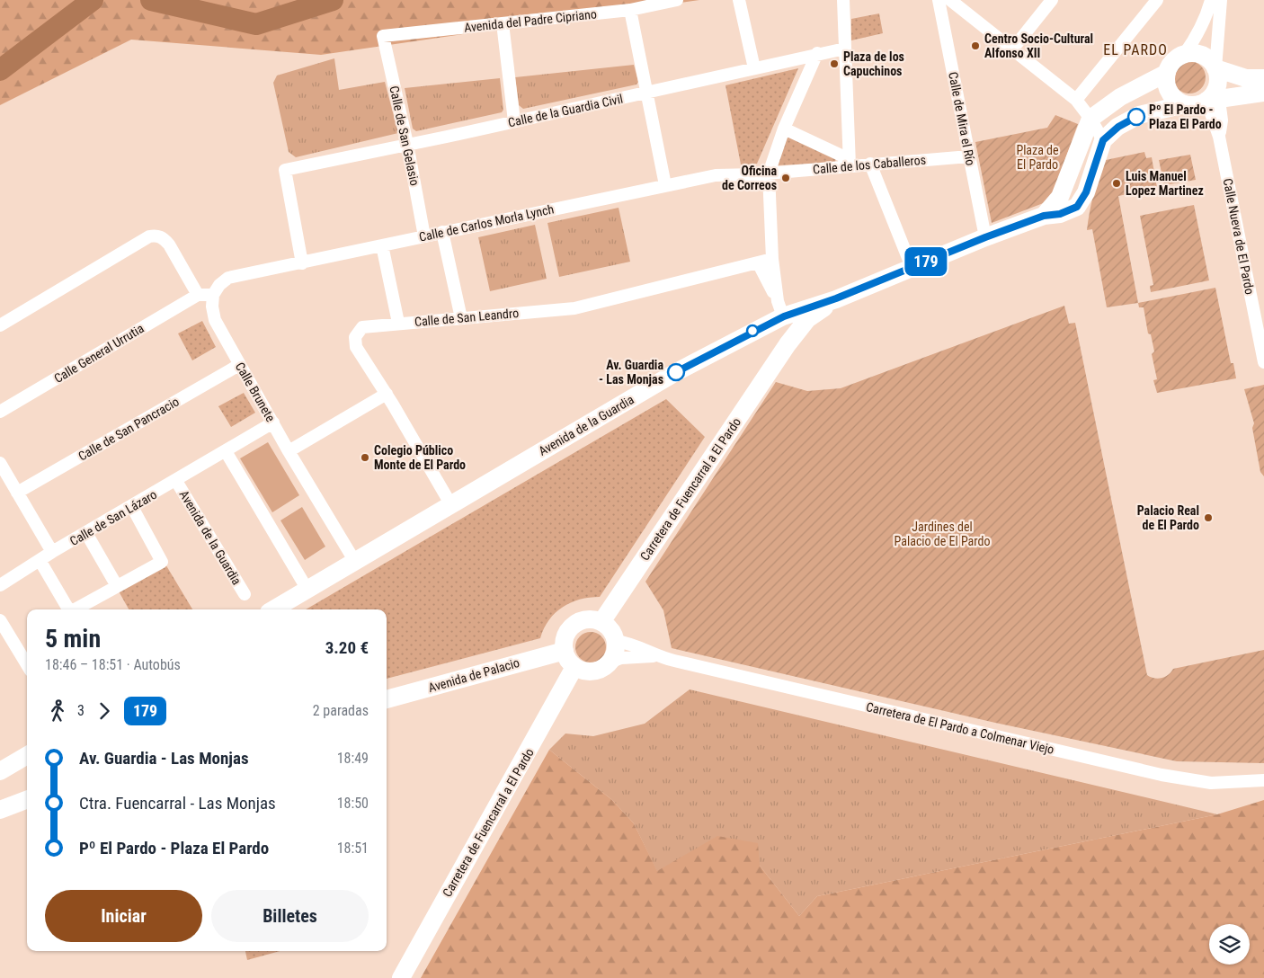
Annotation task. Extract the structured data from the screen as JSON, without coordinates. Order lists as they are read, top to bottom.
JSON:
{
  "streets": {
    "street": [
      "Avenida del Padre Cipriano",
      "Calle de la Guardia Civil",
      "Calle de Mira el Río",
      "Calle de San Gelasio",
      "Calle de los Caballeros",
      "Calle de Carlos Morla Lynch",
      "Calle Nueva de El Pardo",
      "Calle de San Leandro",
      "Calle General Urrutia",
      "Calle Brunete",
      "Avenida de la Guardia",
      "Calle de San Pancracio",
      "Carretera de Fuencarral a El Pardo",
      "Calle de San Lázaro",
      "Avenida de Palacio",
      "Carretera de El Pardo a Colmenar Viejo"
    ]
  },
  "crossings": [
    ["Avenida del Padre Cipriano", "Calle de San Gelasio"],
    ["Calle de la Guardia Civil", "Calle de San Gelasio"],
    ["Calle de la Guardia Civil", "Calle de Carlos Morla Lynch"],
    ["Calle de Mira el Río", "Calle de los Caballeros"],
    ["Calle de Mira el Río", "Avenida de la Guardia"],
    ["Calle de San Gelasio", "Calle de Carlos Morla Lynch"],
    ["Calle de los Caballeros", "Calle de Carlos Morla Lynch"],
    ["Calle de Carlos Morla Lynch", "Calle Brunete"],
    ["Calle de San Leandro", "Avenida de la Guardia"],
    ["Calle Brunete", "Avenida de la Guardia"],
    ["Calle Brunete", "Calle de San Pancracio"],
    ["Calle Brunete", "Calle de San Lázaro"],
    ["Avenida de la Guardia", "Carretera de Fuencarral a El Pardo"],
    ["Avenida de la Guardia", "Calle de San Lázaro"],
    ["Carretera de Fuencarral a El Pardo", "Avenida de Palacio"]
  ],
  "districts": ["EL PARDO"],
  "parks": ["Plaza de El Pardo", "Jardines del Palacio de El Pardo"],
  "places": [
    "Centro Socio-Cultural Alfonso XII",
    "Plaza de los Capuchinos",
    "Pº El Pardo - Plaza El Pardo",
    "Oficina de Correos",
    "Luis Manuel Lopez Martinez",
    "Av. Guardia - Las Monjas",
    "Colegio Público Monte de El Pardo",
    "Palacio Real de El Pardo"
  ],
  "lines": ["bus line 179"],
  "page": {
    "on_map": "179",
    "heading": ["5 min", "18:46 – 18:51 · Autobús", "3.20 €"],
    "legs": ["3", "179", "2 paradas"],
    "list": [
      {
        "name": "Av. Guardia - Las Monjas",
        "value": "18:49"
      },
      {
        "name": "Ctra. Fuencarral - Las Monjas",
        "value": "18:50"
      },
      {
        "name": "Pº El Pardo - Plaza El Pardo",
        "value": "18:51"
      }
    ],
    "buttons": ["Iniciar", "Billetes"]
  }
}
